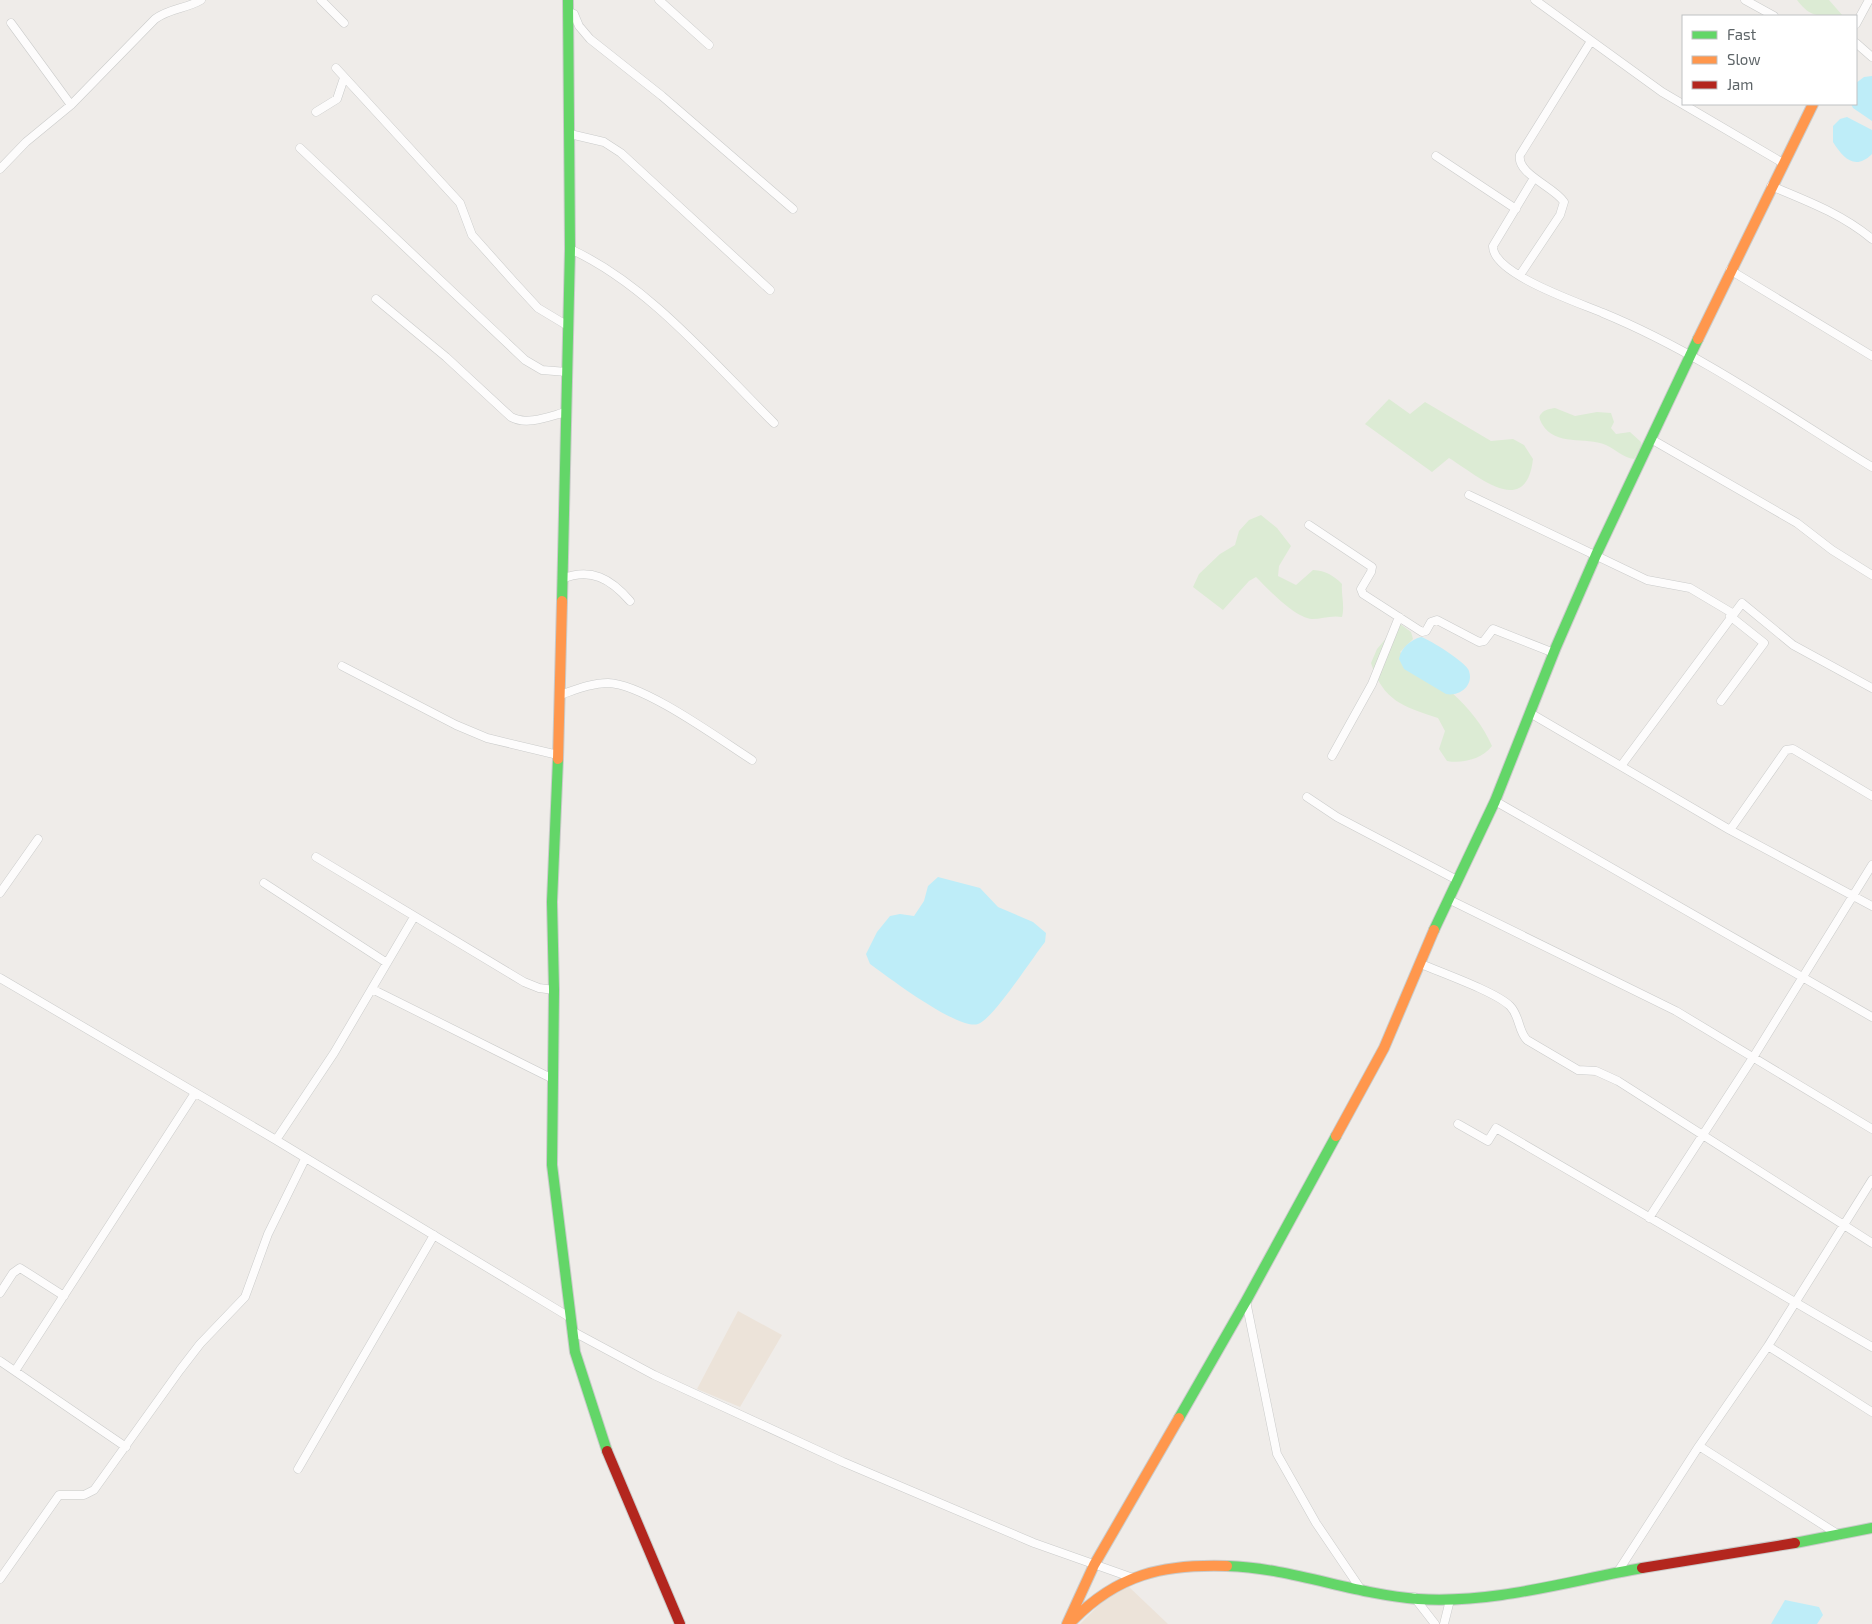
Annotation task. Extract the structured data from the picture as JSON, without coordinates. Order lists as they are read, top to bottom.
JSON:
{
  "legend": ["Fast", "Slow", "Jam"]
}
